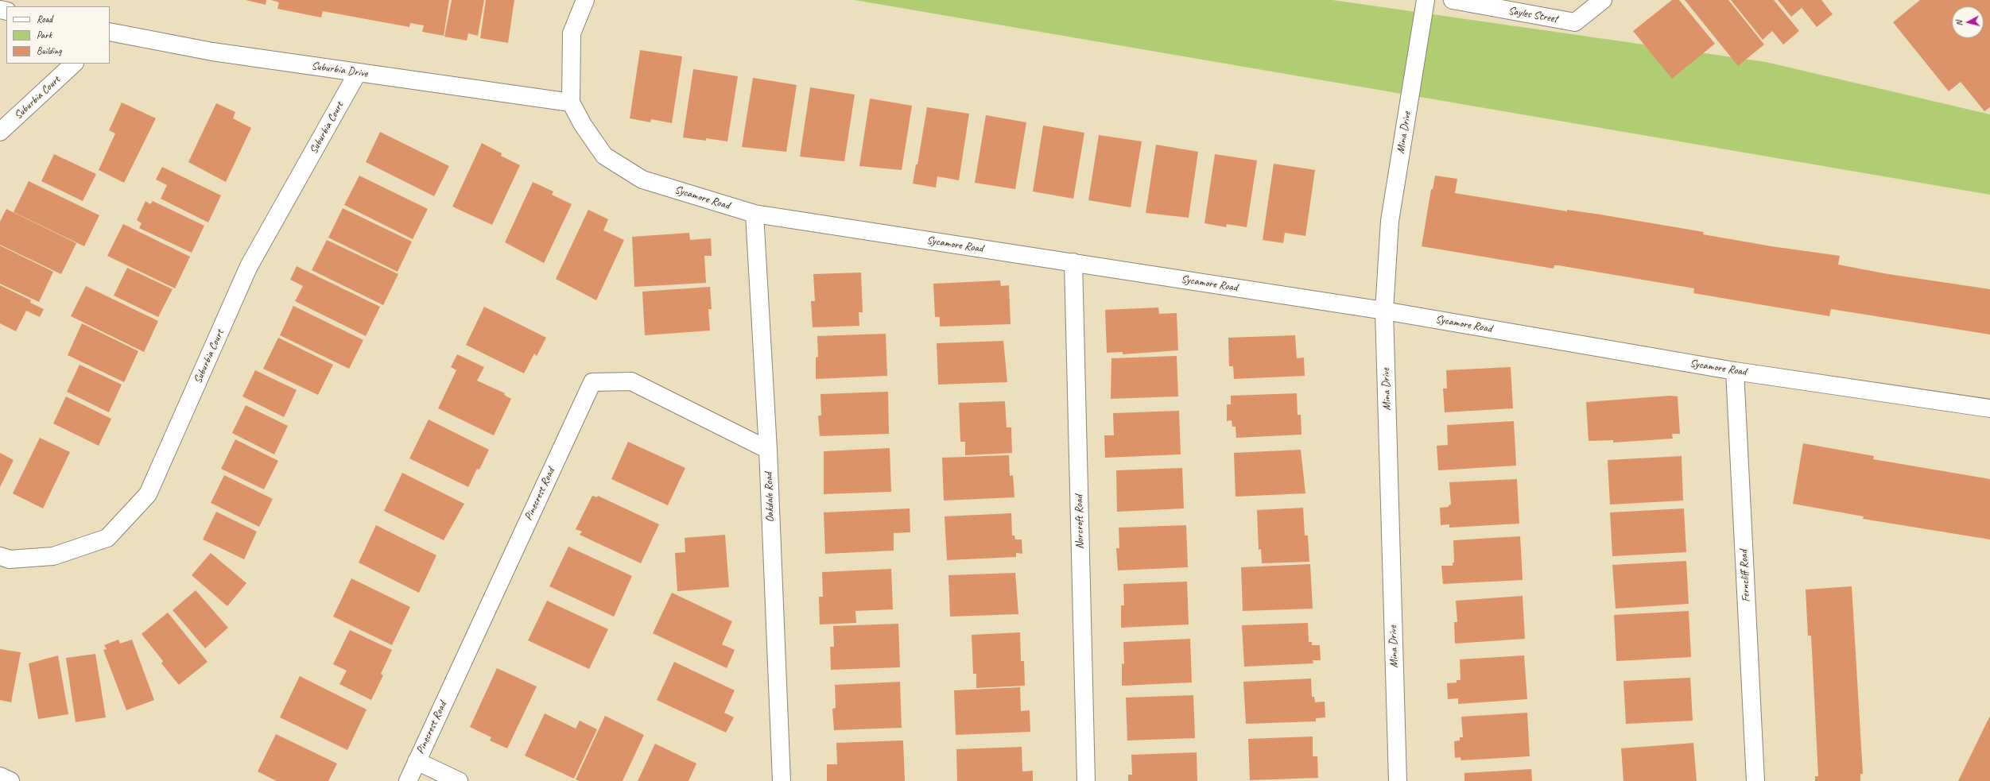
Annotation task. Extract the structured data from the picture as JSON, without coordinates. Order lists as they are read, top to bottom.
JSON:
{
  "streets": {
    "main road": [
      "Sayles Street",
      "Suburbia Drive",
      "Suburbia Court",
      "Mina Drive",
      "Sycamore Road",
      "Pinecrest Road",
      "Oakdale Road",
      "Norcroft Road",
      "Ferncliff Road"
    ]
  },
  "crossings": [
    ["Suburbia Drive", "Suburbia Court"],
    ["Suburbia Drive", "Sycamore Road"],
    ["Mina Drive", "Sycamore Road"],
    ["Sycamore Road", "Oakdale Road"],
    ["Sycamore Road", "Norcroft Road"],
    ["Sycamore Road", "Ferncliff Road"],
    ["Pinecrest Road", "Oakdale Road"]
  ],
  "legend": ["Road", "Park", "Building"],
  "north": "left"
}
